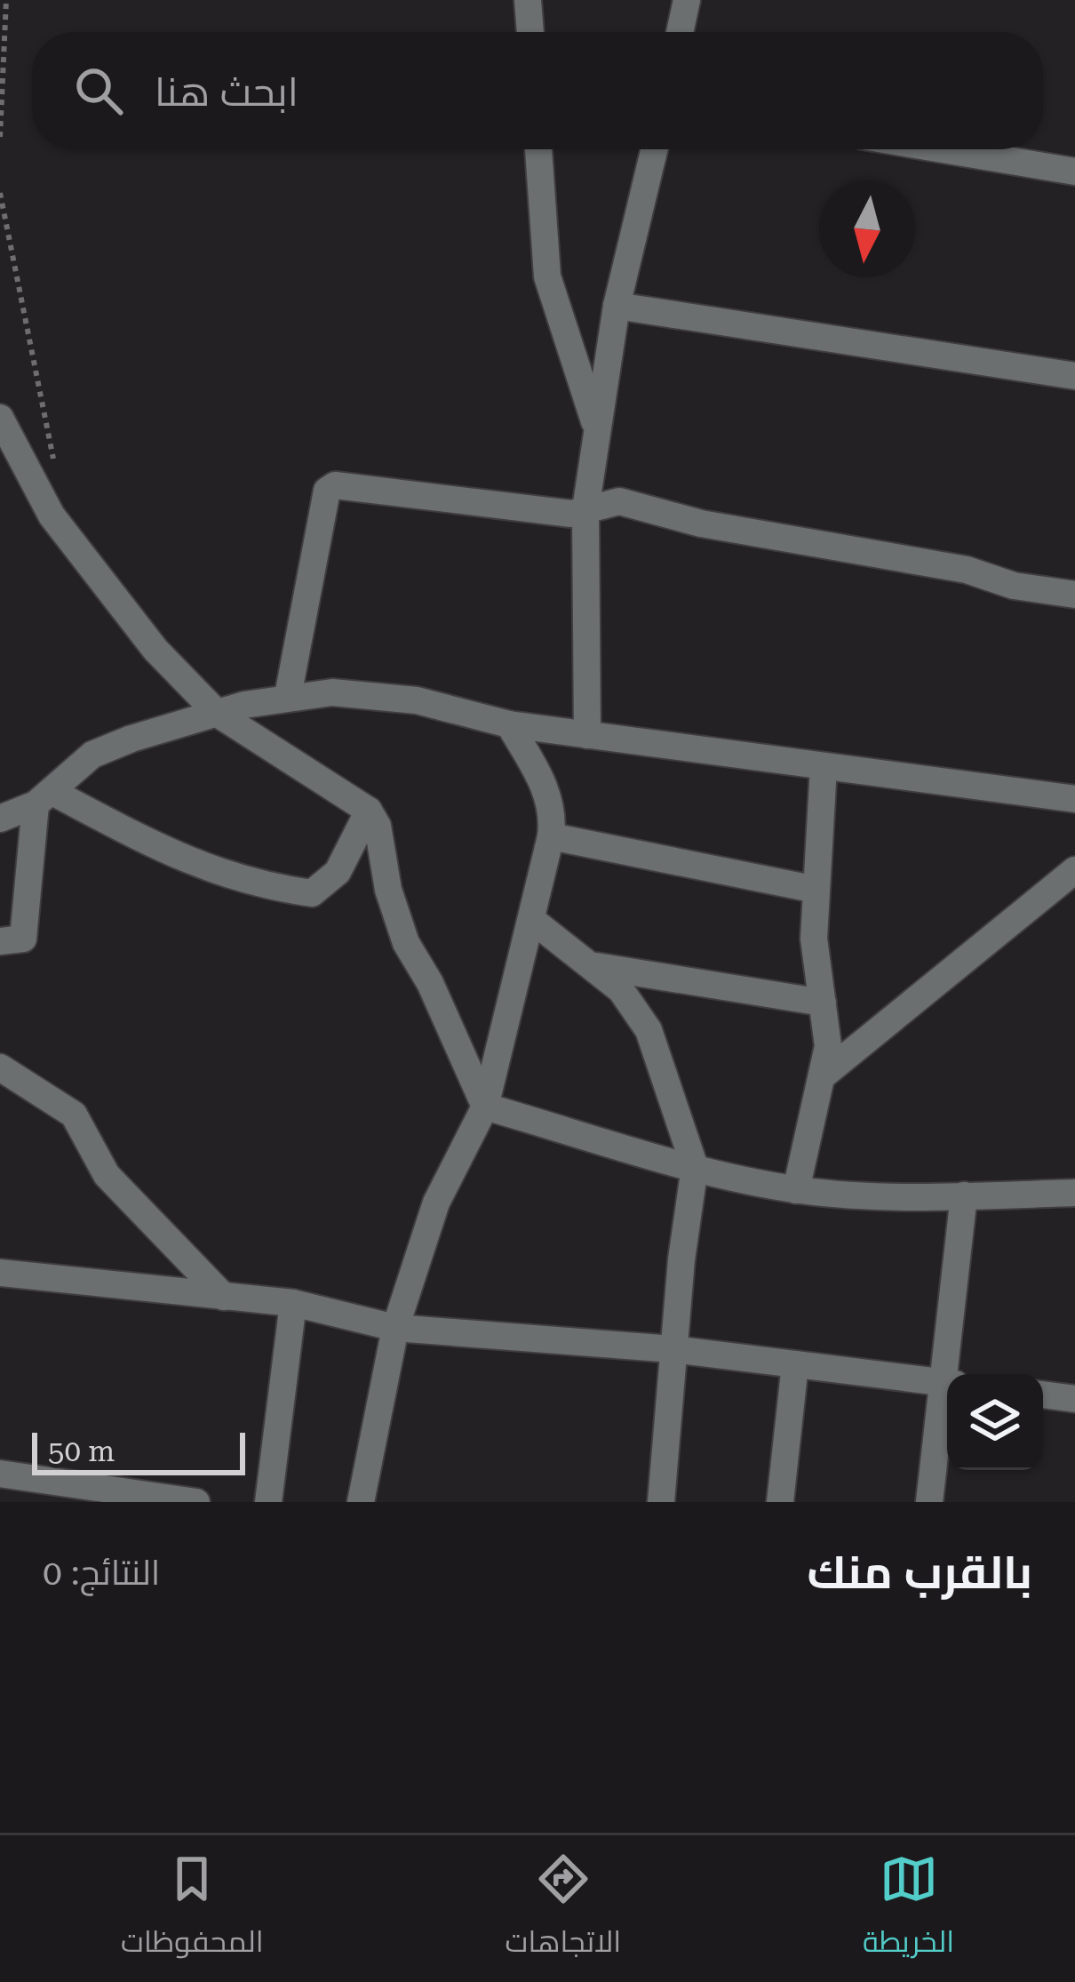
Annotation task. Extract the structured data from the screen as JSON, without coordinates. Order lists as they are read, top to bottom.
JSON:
{
  "scale_bar": "50 m",
  "north": "bottom",
  "page": {
    "search": "ابحث هنا",
    "scale": "50 m",
    "heading": ["بالقرب منك", "النتائج: 0"],
    "nav": ["الخريطة", "الاتجاهات", "المحفوظات"]
  }
}
